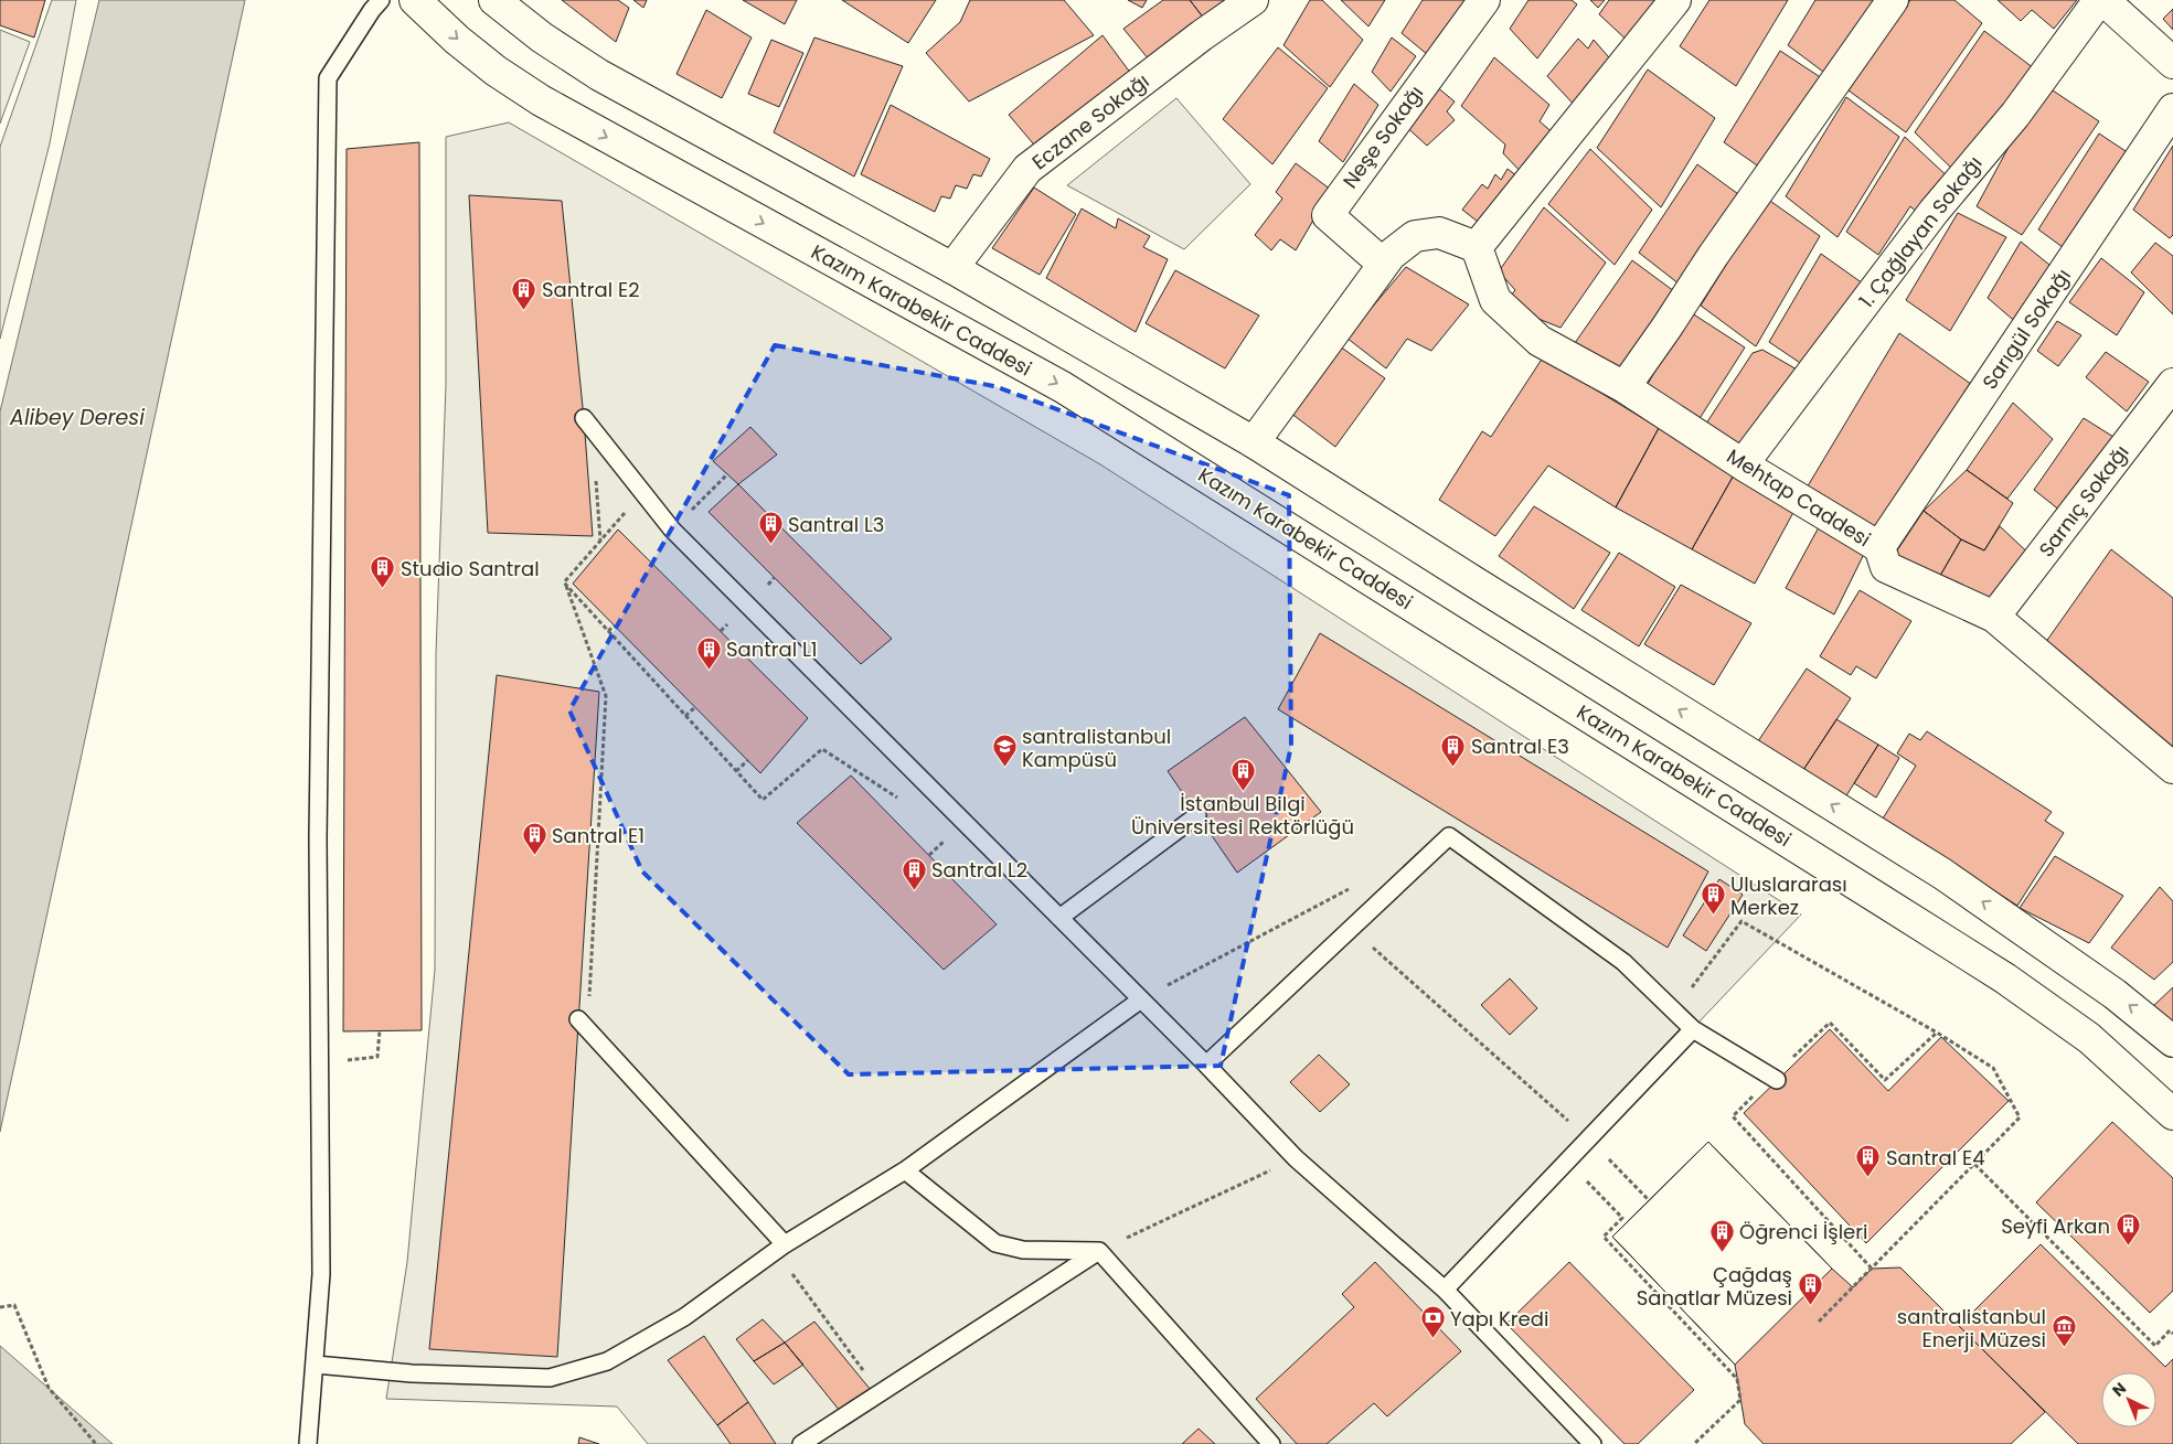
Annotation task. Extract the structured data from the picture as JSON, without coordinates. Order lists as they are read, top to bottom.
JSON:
{
  "streets": {
    "street": [
      "Eczane Sokağı",
      "Neşe Sokağı",
      "1. Çağlayan Sokağı",
      "Kazım Karabekir Caddesi",
      "Sarıgül Sokağı",
      "Mehtap Caddesi",
      "Sarnıç Sokağı"
    ]
  },
  "crossings": [
    ["1. Çağlayan Sokağı", "Mehtap Caddesi"],
    ["Sarıgül Sokağı", "Mehtap Caddesi"],
    ["Mehtap Caddesi", "Sarnıç Sokağı"]
  ],
  "water": ["Alibey Deresi"],
  "places": {
    "building": [
      "Santral E2",
      "Santral L3",
      "Studio Santral",
      "Santral L1",
      "Santral E3",
      "İstanbul Bilgi Üniversitesi Rektörlüğü",
      "Santral E1",
      "Santral L2",
      "Uluslararası Merkez",
      "Santral E4",
      "Seyfi Arkan",
      "Öğrenci İşleri",
      "Çağdaş Sanatlar Müzesi"
    ],
    "school or university": ["santralistanbul Kampüsü"],
    "bank": ["Yapı Kredi"],
    "museum": ["santralistanbul Enerji Müzesi"]
  },
  "north": "top left"
}
